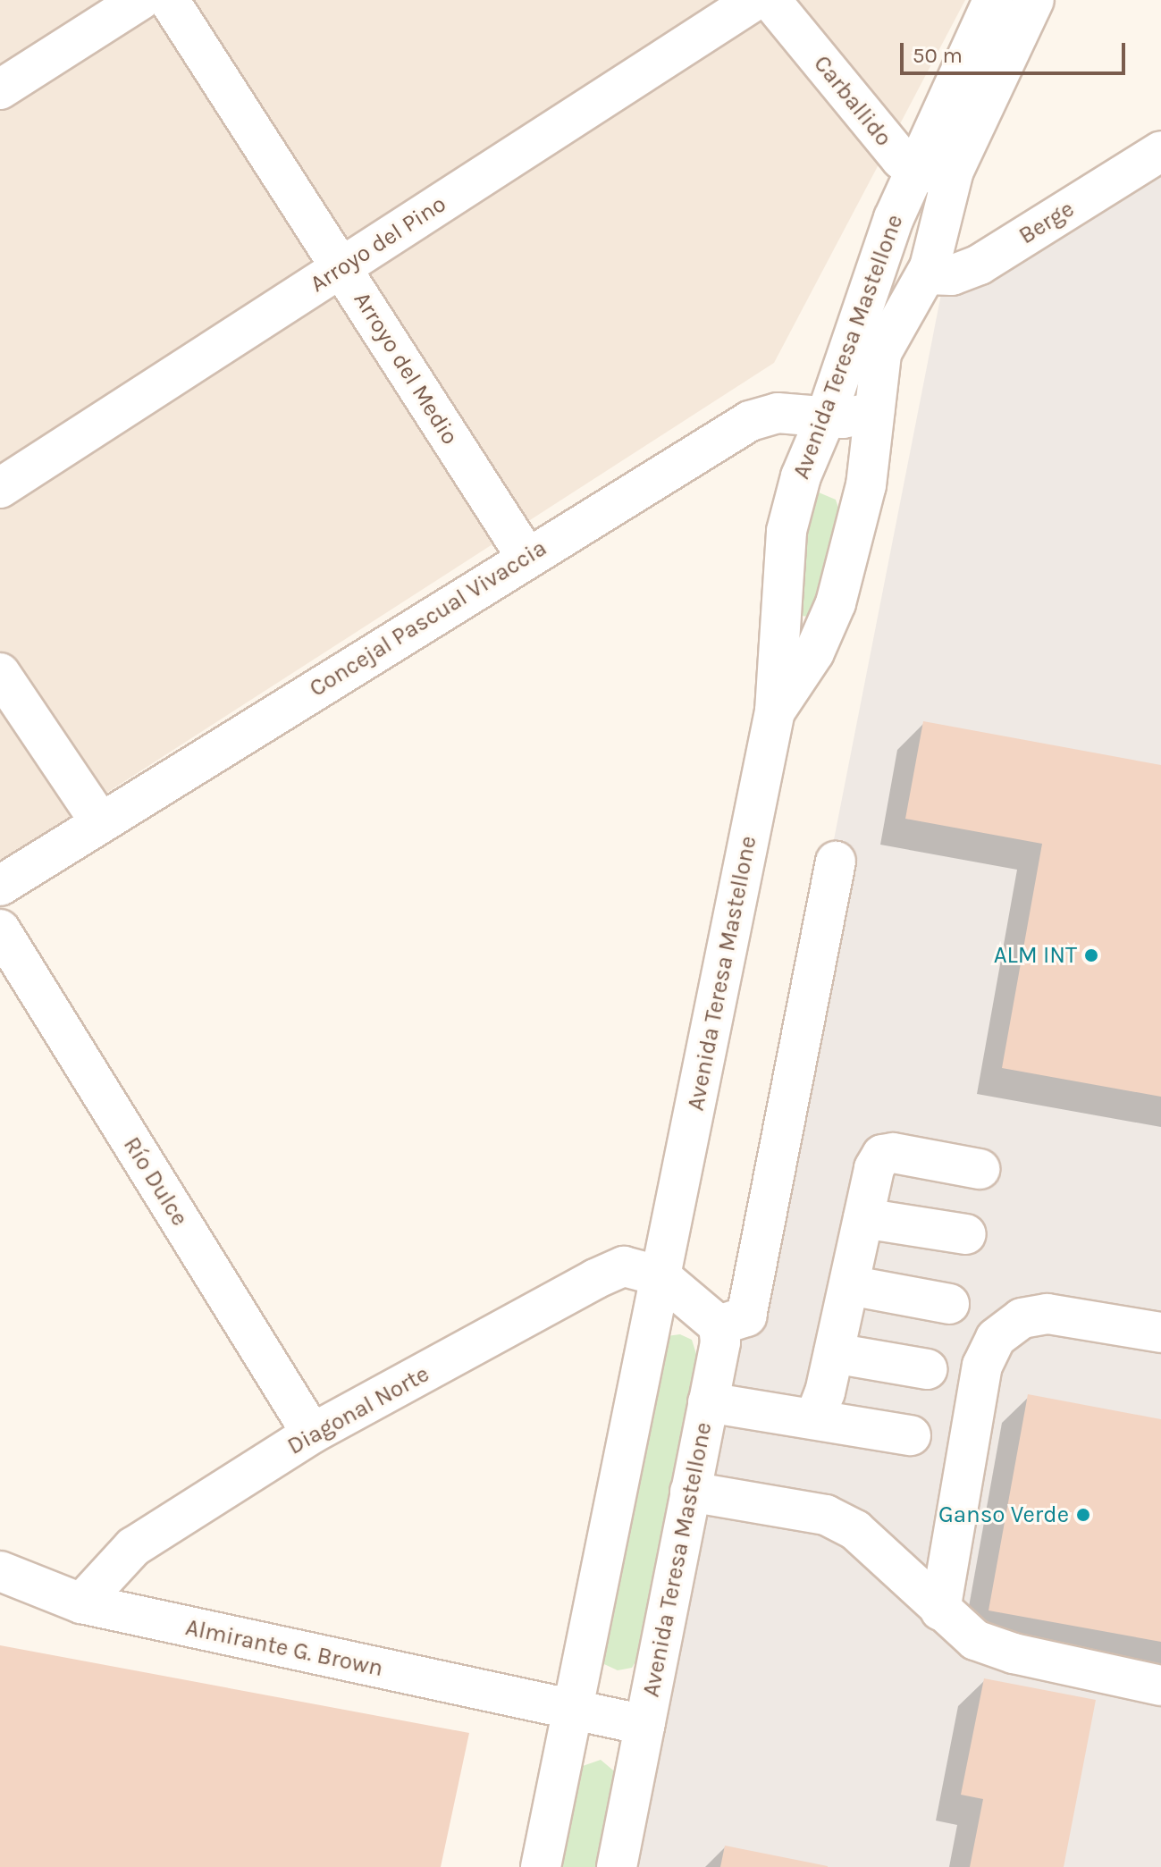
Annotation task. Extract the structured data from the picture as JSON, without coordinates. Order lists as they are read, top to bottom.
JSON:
{
  "streets": {
    "street": [
      "Carballido",
      "Berge",
      "Arroyo del Pino",
      "Avenida Teresa Mastellone",
      "Arroyo del Medio",
      "Concejal Pascual Vivaccia",
      "Río Dulce",
      "Diagonal Norte",
      "Almirante G. Brown"
    ]
  },
  "crossings": [
    ["Carballido", "Avenida Teresa Mastellone"],
    ["Berge", "Avenida Teresa Mastellone"],
    ["Arroyo del Pino", "Arroyo del Medio"],
    ["Avenida Teresa Mastellone", "Concejal Pascual Vivaccia"],
    ["Avenida Teresa Mastellone", "Diagonal Norte"],
    ["Avenida Teresa Mastellone", "Almirante G. Brown"],
    ["Arroyo del Medio", "Concejal Pascual Vivaccia"],
    ["Río Dulce", "Diagonal Norte"],
    ["Diagonal Norte", "Almirante G. Brown"]
  ],
  "places": ["ALM INT", "Ganso Verde"],
  "scale_bar": "50 m"
}
